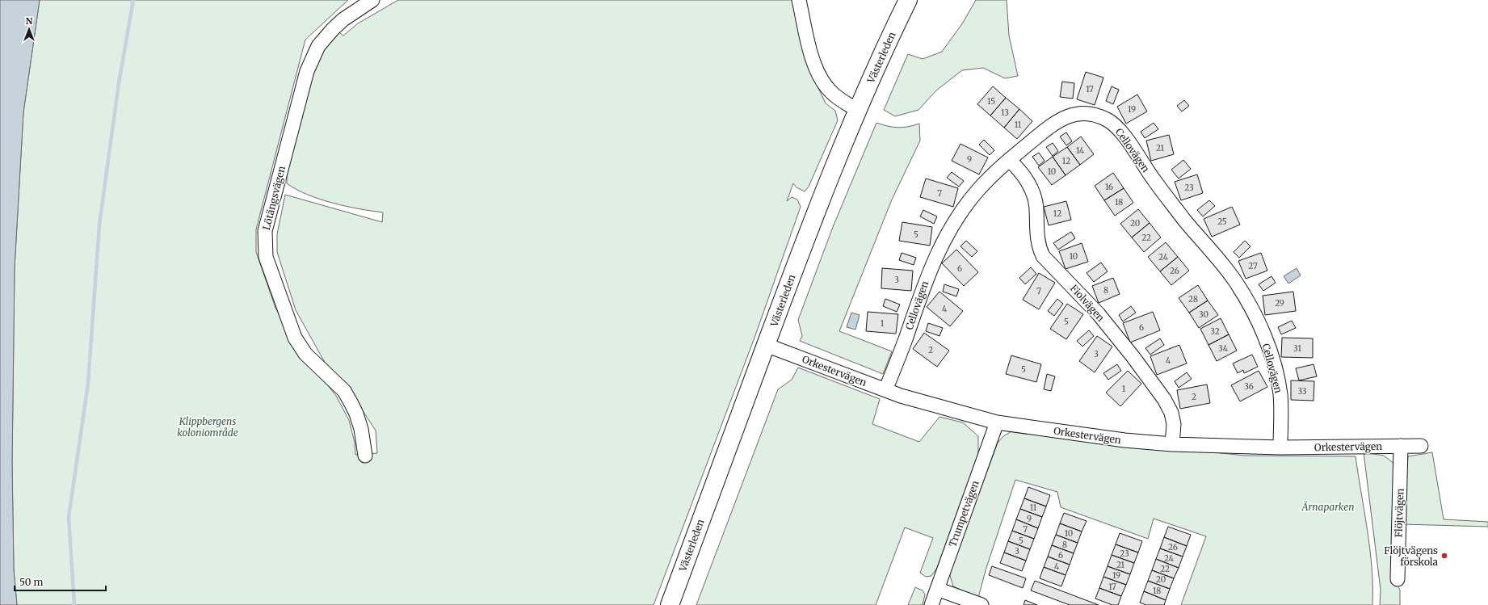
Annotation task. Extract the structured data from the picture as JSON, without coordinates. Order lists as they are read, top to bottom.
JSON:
{
  "streets": {
    "main road": ["Västerleden"],
    "street": [
      "Cellovägen",
      "Lötängsvägen",
      "Fiolvägen",
      "Orkestervägen",
      "Flöjtvägen",
      "Trumpetvägen"
    ]
  },
  "crossings": [
    ["Västerleden", "Orkestervägen"],
    ["Cellovägen", "Fiolvägen"],
    ["Cellovägen", "Orkestervägen"],
    ["Fiolvägen", "Orkestervägen"],
    ["Orkestervägen", "Flöjtvägen"],
    ["Orkestervägen", "Trumpetvägen"]
  ],
  "parks": ["Klippbergens koloniområde", "Ärnaparken"],
  "places": ["Flöjtvägens förskola"],
  "house_numbers": [
    "17",
    "15",
    "19",
    "13",
    "11",
    "21",
    "14",
    "9",
    "12",
    "10",
    "16",
    "23",
    "7",
    "18",
    "12",
    "25",
    "20",
    "5",
    "22",
    "10",
    "24",
    "27",
    "6",
    "26",
    "3",
    "8",
    "7",
    "28",
    "29",
    "4",
    "30",
    "5",
    "1",
    "6",
    "32",
    "34",
    "31",
    "2",
    "3",
    "4",
    "5",
    "36",
    "1",
    "33",
    "2",
    "11",
    "9",
    "7",
    "10",
    "5",
    "8",
    "26",
    "3",
    "23",
    "6",
    "24",
    "21",
    "4",
    "22",
    "19",
    "20",
    "17",
    "18"
  ],
  "scale_bar": "50 m",
  "north": "top"
}
